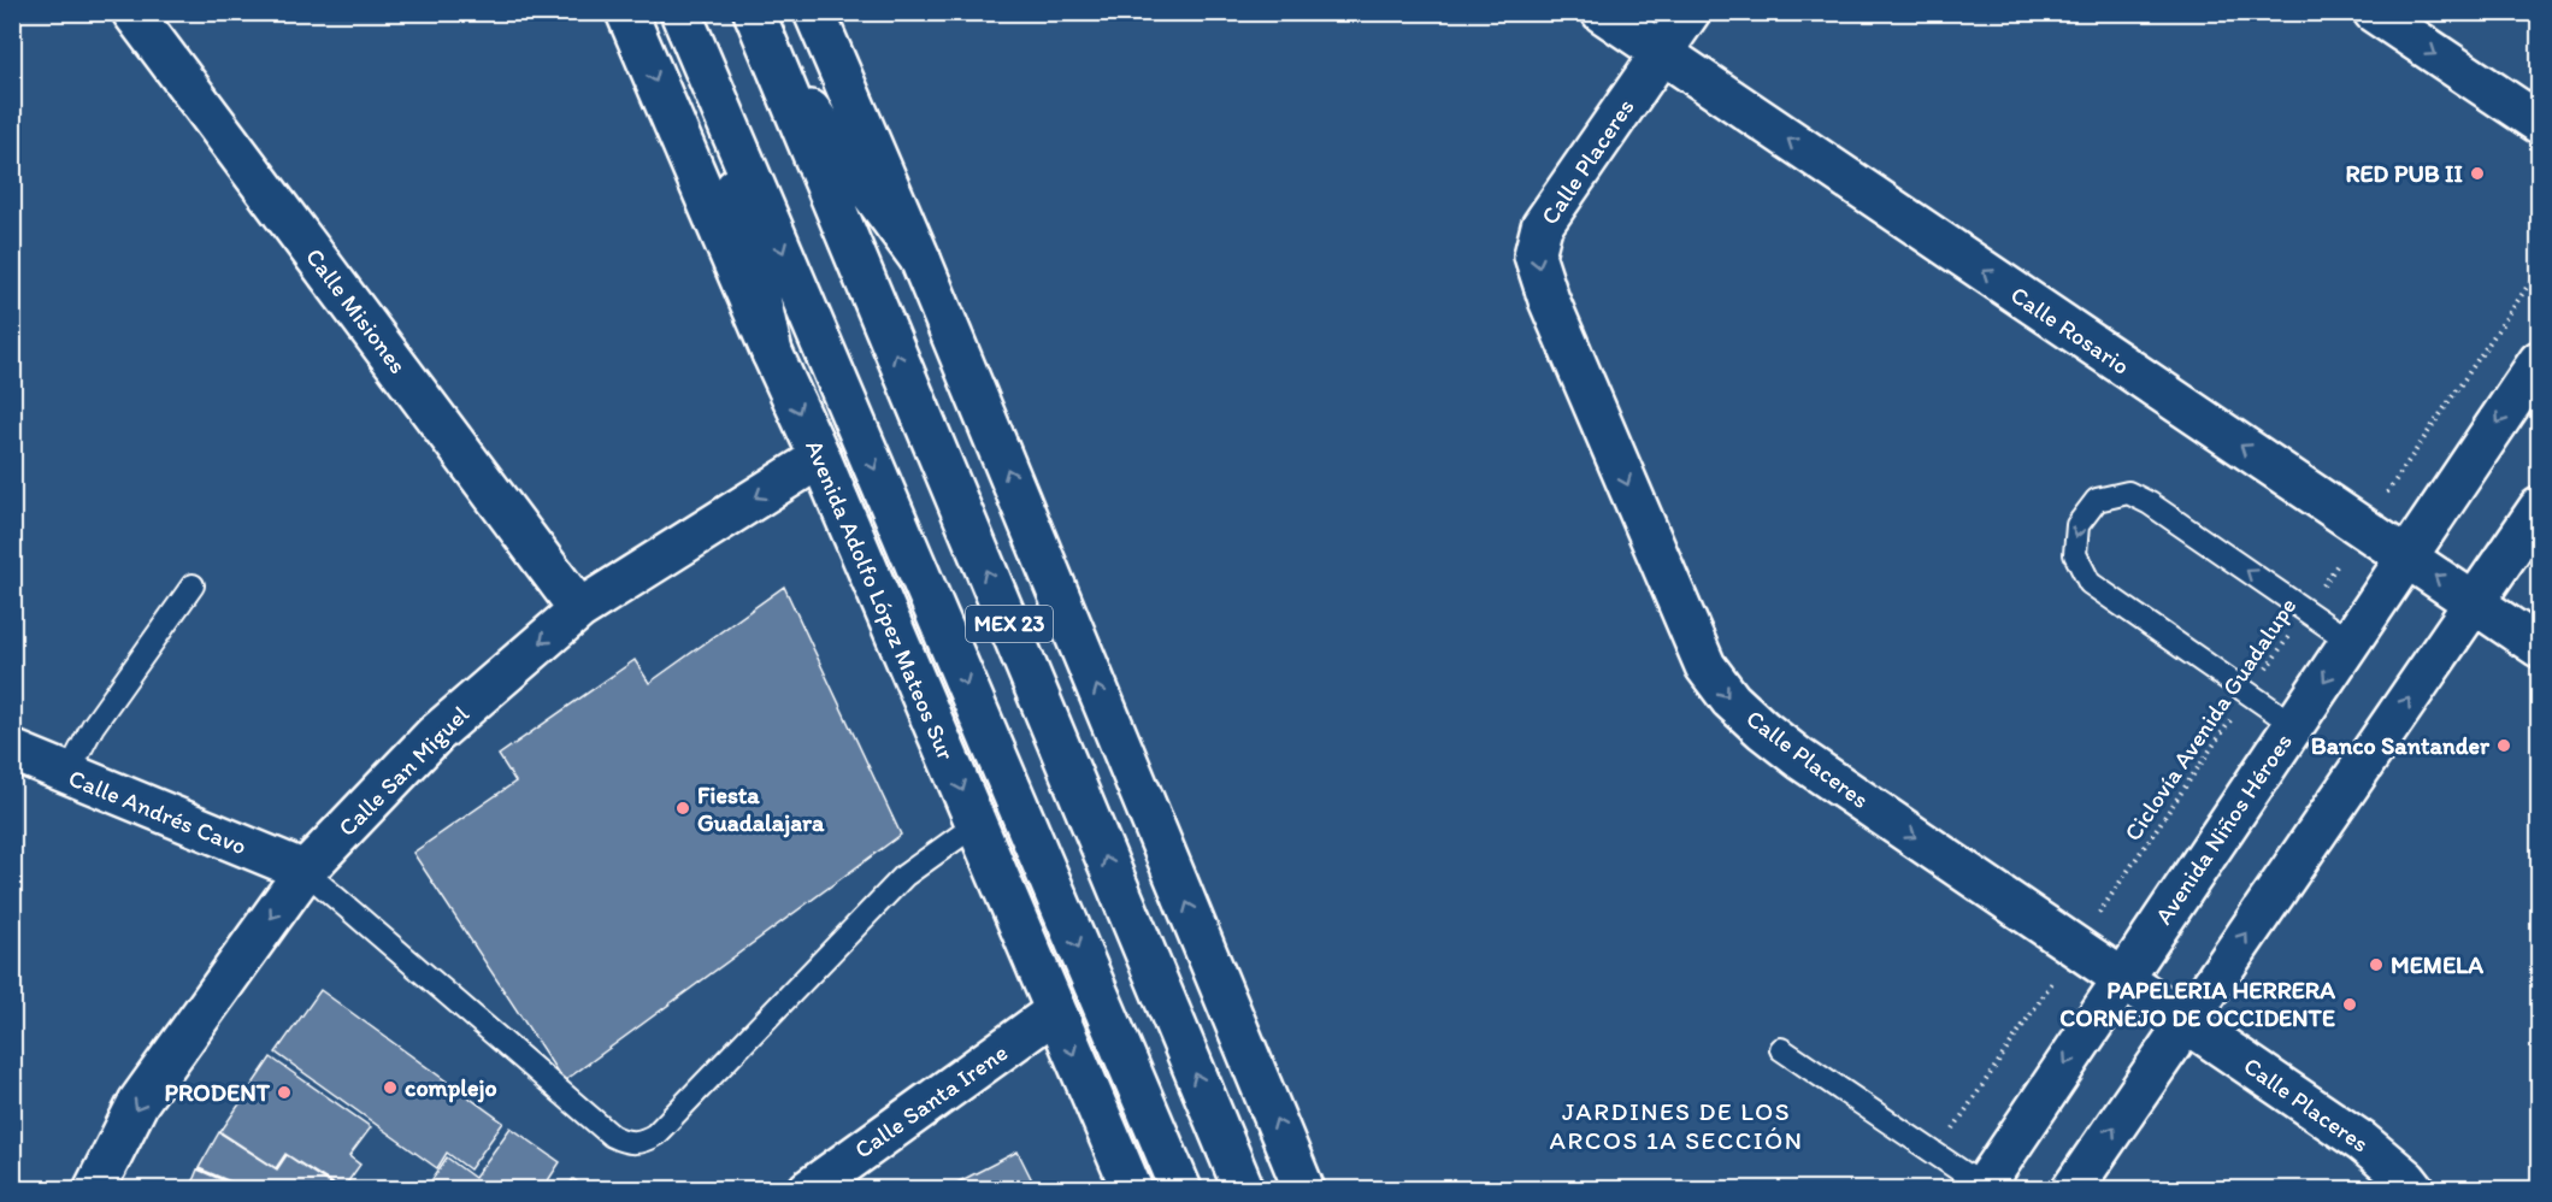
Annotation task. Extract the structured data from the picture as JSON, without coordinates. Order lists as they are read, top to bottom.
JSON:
{
  "streets": {
    "main road": [
      "Calle Placeres",
      "Calle Misiones",
      "Calle Rosario",
      "Avenida Adolfo López Mateos Sur",
      "MEX 23",
      "Calle San Miguel",
      "Calle Andrés Cavo",
      "Avenida Niños Héroes",
      "Calle Santa Irene"
    ],
    "path": ["Ciclovía Avenida Guadalupe"]
  },
  "crossings": [
    ["Calle Placeres", "Calle Rosario"],
    ["Calle Placeres", "Ciclovía Avenida Guadalupe"],
    ["Calle Placeres", "Avenida Niños Héroes"],
    ["Calle Misiones", "Calle San Miguel"],
    ["Calle Rosario", "Ciclovía Avenida Guadalupe"],
    ["Calle Rosario", "Avenida Niños Héroes"],
    ["Avenida Adolfo López Mateos Sur", "Calle San Miguel"],
    ["Avenida Adolfo López Mateos Sur", "Calle Santa Irene"],
    ["Calle San Miguel", "Calle Andrés Cavo"]
  ],
  "one_way": ["Calle Placeres", "Calle Rosario", "Calle San Miguel"],
  "districts": ["JARDINES DE LOS ARCOS 1A SECCIÓN"],
  "places": [
    "RED PUB II",
    "Banco Santander",
    "Fiesta Guadalajara",
    "MEMELA",
    "PAPELERIA HERRERA CORNEJO DE OCCIDENTE",
    "complejo",
    "PRODENT"
  ]
}
